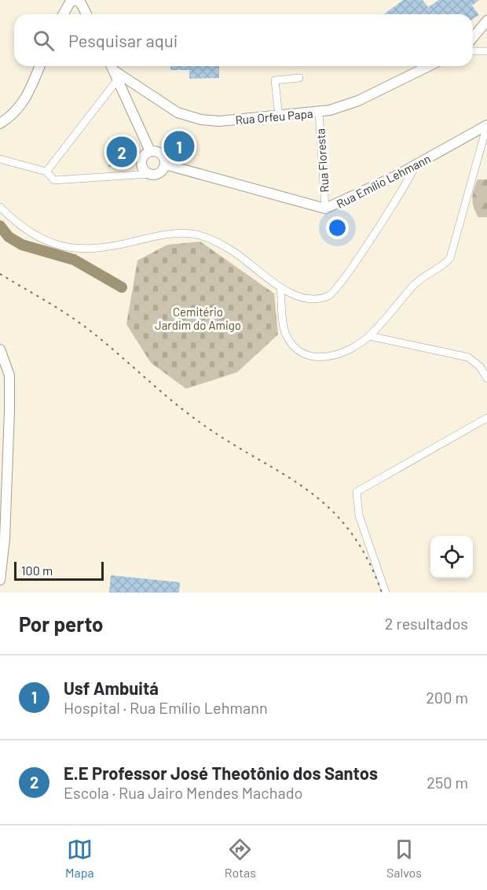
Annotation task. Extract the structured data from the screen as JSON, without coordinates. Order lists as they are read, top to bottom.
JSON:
{
  "streets": {
    "main road": ["Rua Orfeu Papa", "Rua Emílio Lehmann"],
    "street": ["Rua Floresta"]
  },
  "crossings": [
    ["Rua Orfeu Papa", "Rua Floresta"],
    ["Rua Floresta", "Rua Emílio Lehmann"]
  ],
  "parks": ["Cemitério Jardim do Amigo"],
  "scale_bar": "100 m",
  "page": {
    "search": "Pesquisar aqui",
    "pins": ["1", "2"],
    "scale": "100 m",
    "heading": ["Por perto", "2 resultados"],
    "list": [
      {
        "mark": "1",
        "name": "Usf Ambuitá",
        "note": "Hospital · Rua Emílio Lehmann",
        "value": "200 m"
      },
      {
        "mark": "2",
        "name": "E.E Professor José Theotônio dos Santos",
        "note": "Escola · Rua Jairo Mendes Machado",
        "value": "250 m"
      }
    ],
    "nav": ["Mapa", "Rotas", "Salvos"]
  }
}
